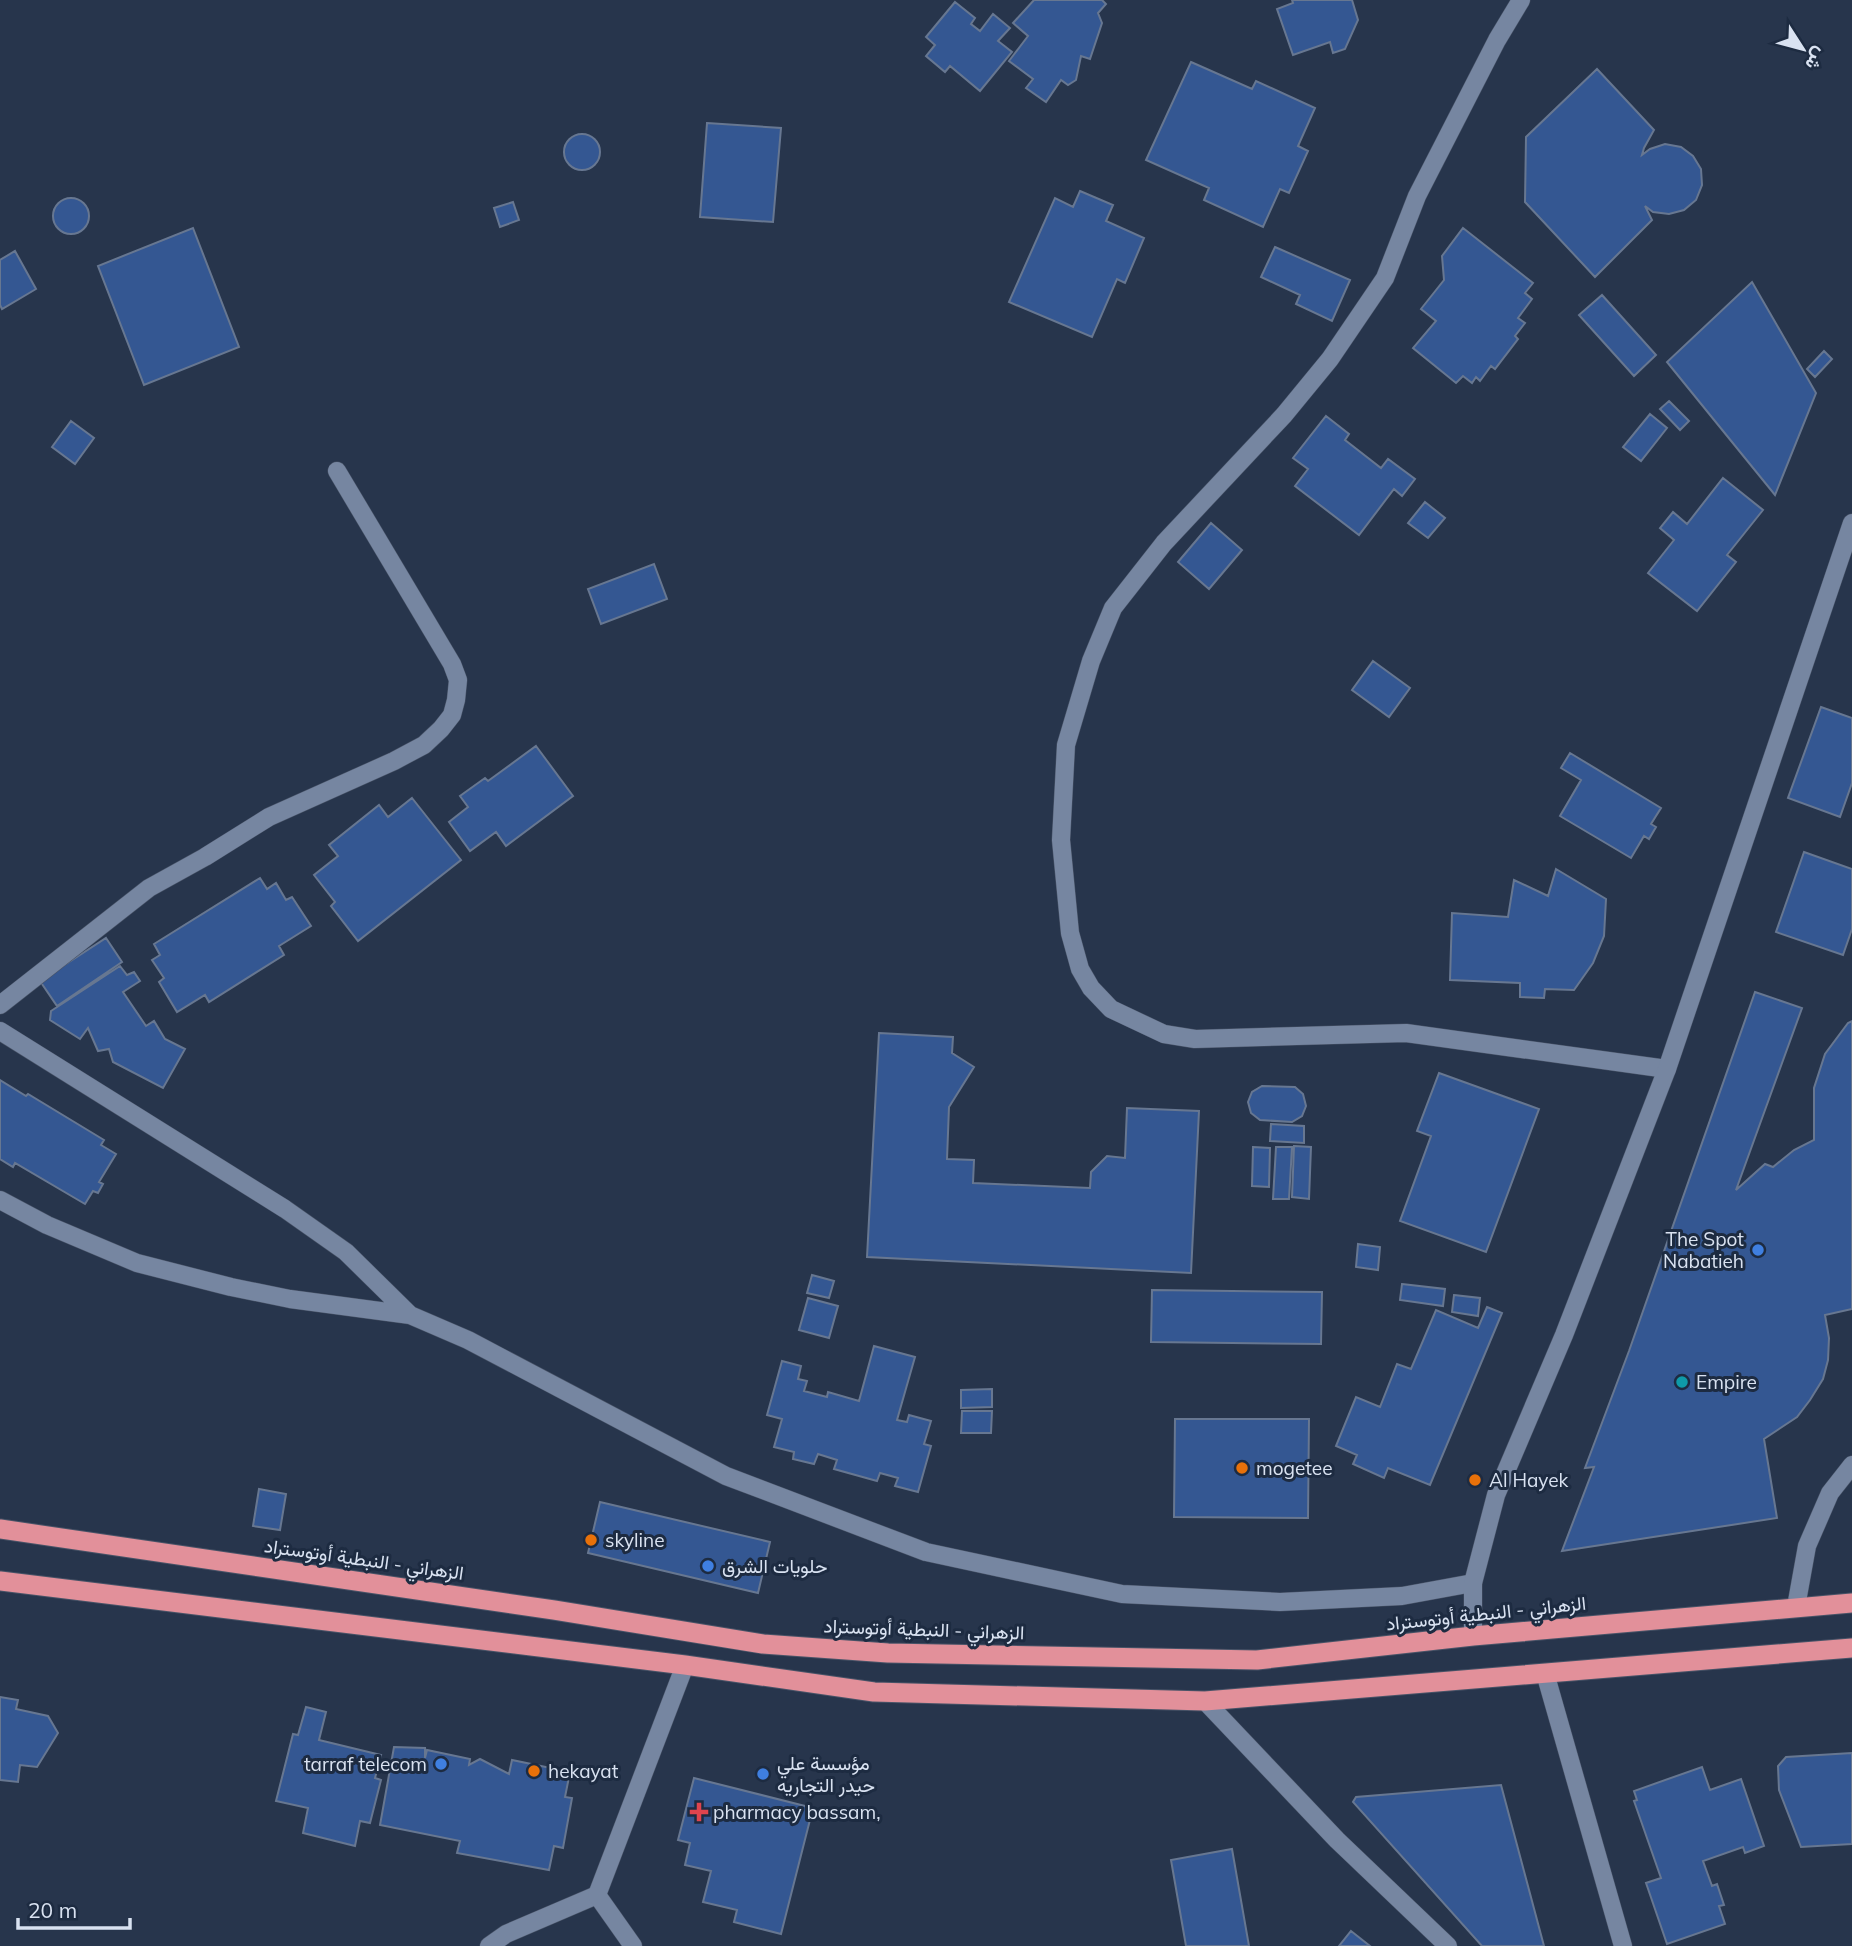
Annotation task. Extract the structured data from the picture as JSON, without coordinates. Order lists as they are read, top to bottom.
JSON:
{
  "streets": {
    "highway": ["الزهراني - النبطية أوتوستراد"]
  },
  "places": {
    "other": [
      "The Spot Nabatieh",
      "Empire",
      "mogetee",
      "Al Hayek",
      "skyline",
      "حلويات الشرق",
      "tarraf telecom",
      "hekayat",
      "مؤسسة علي حيدر التجاريه"
    ],
    "health": ["pharmacy bassam,"]
  },
  "scale_bar": "20 m",
  "north": "bottom right"
}
